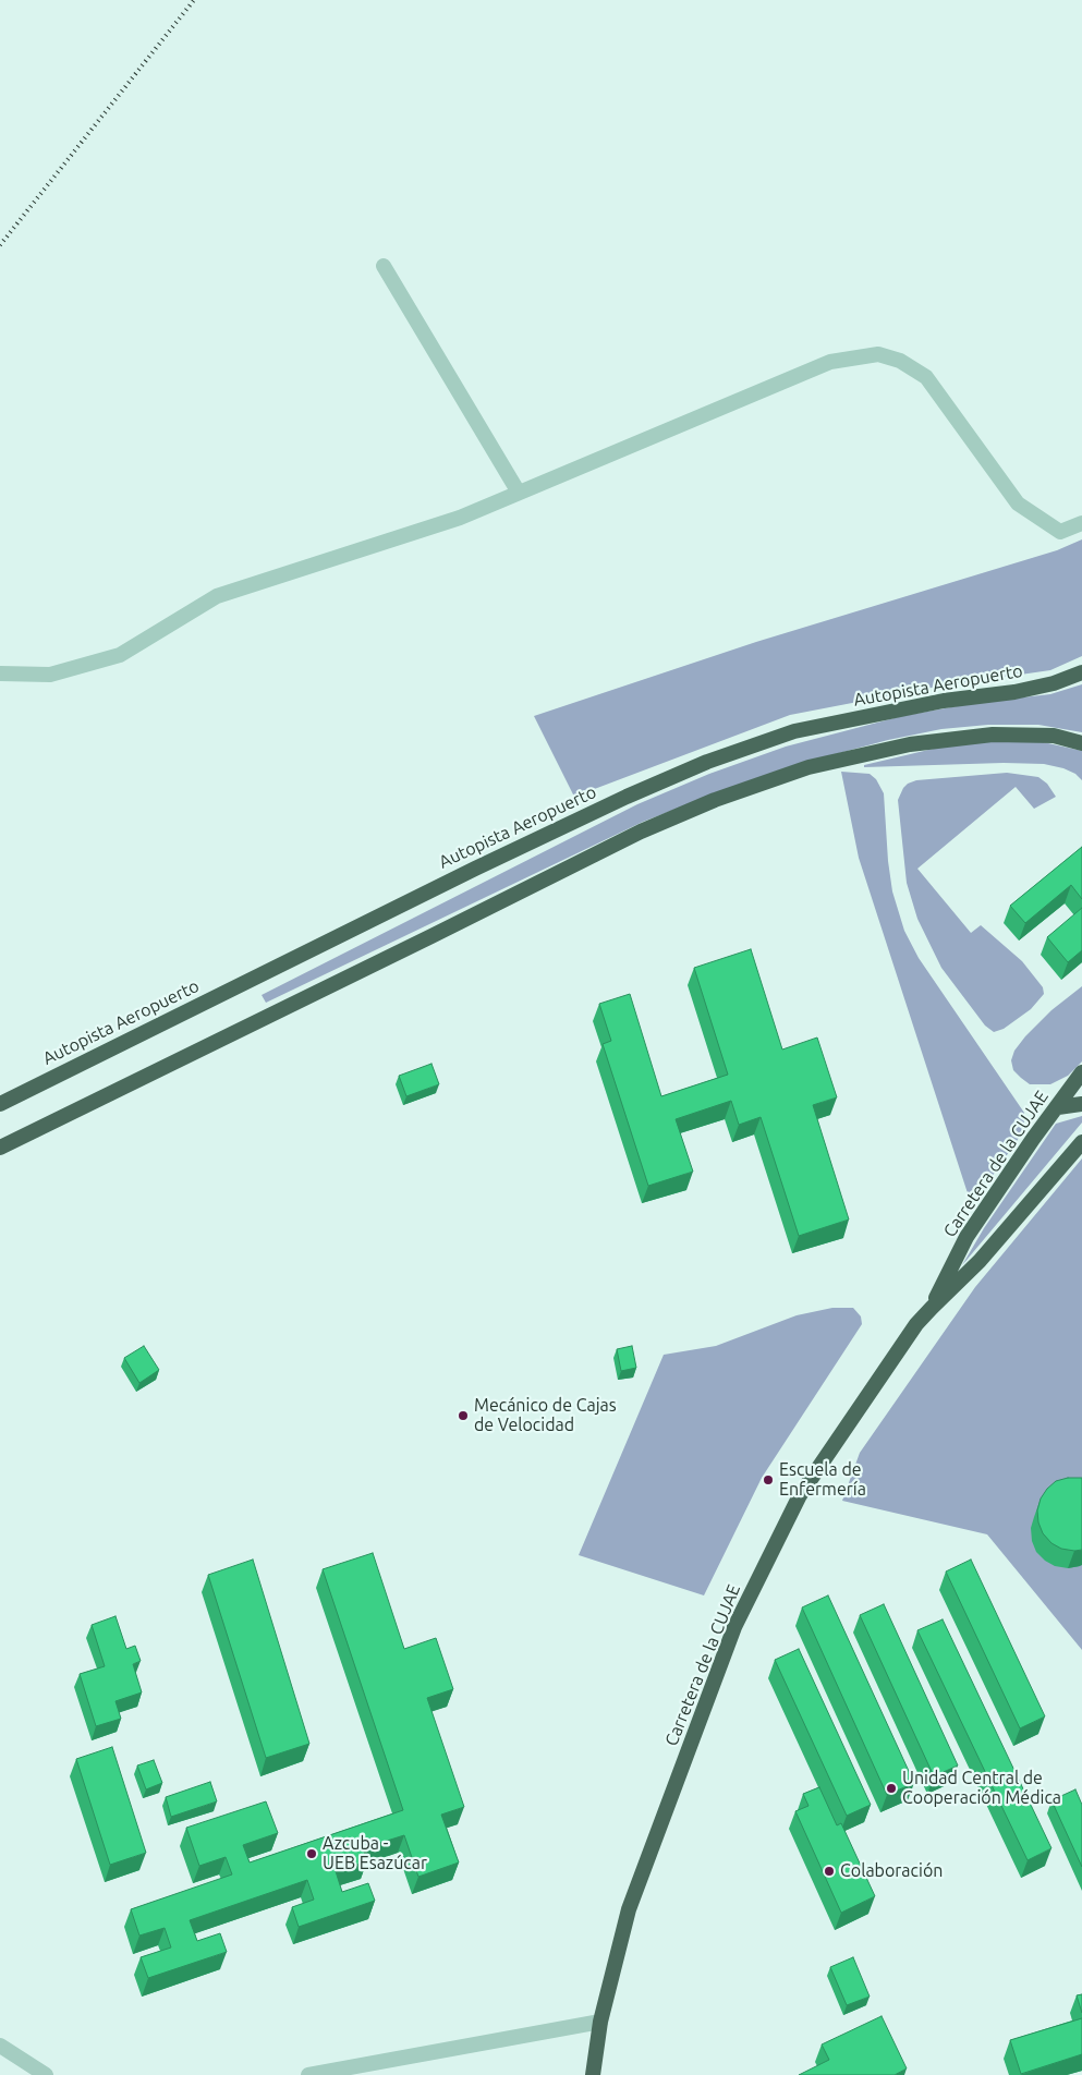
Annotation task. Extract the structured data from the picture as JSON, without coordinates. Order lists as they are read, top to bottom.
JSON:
{
  "streets": {
    "highway": ["Autopista Aeropuerto", "Carretera de la CUJAE"]
  },
  "places": [
    "Mecánico de Cajas de Velocidad",
    "Escuela de Enfermería",
    "Unidad Central de Cooperación Médica",
    "Azcuba - UEB Esazúcar",
    "Colaboración"
  ]
}
